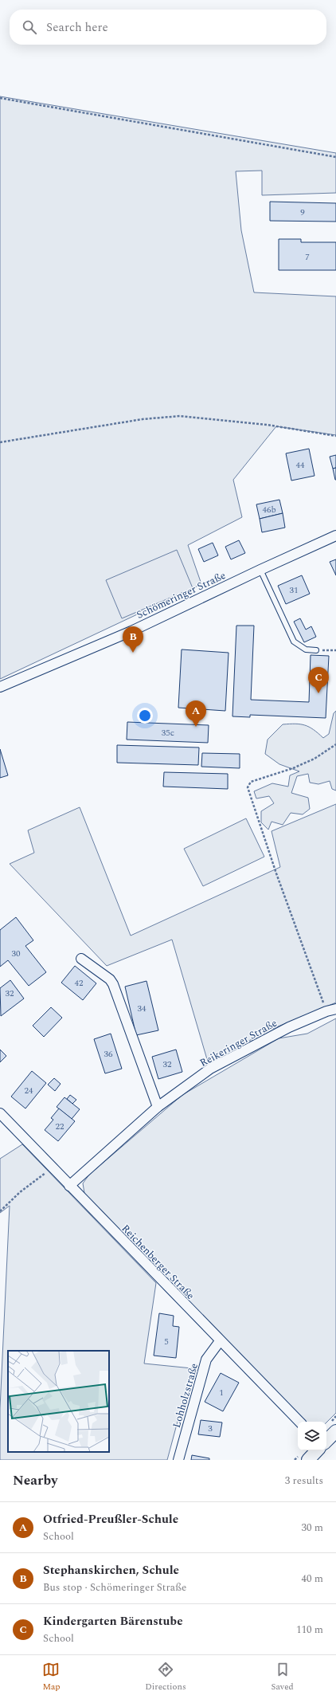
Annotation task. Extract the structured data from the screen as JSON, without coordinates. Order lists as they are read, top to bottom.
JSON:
{
  "streets": {
    "street": [
      "Schömeringer Straße",
      "Reikeringer Straße",
      "Reichenberger Straße",
      "Lohholzstraße"
    ]
  },
  "crossings": [
    ["Reikeringer Straße", "Reichenberger Straße"],
    ["Reichenberger Straße", "Lohholzstraße"]
  ],
  "house_numbers": [
    "9",
    "7",
    "44",
    "46b",
    "31",
    "35c",
    "30",
    "42",
    "32",
    "34",
    "36",
    "32",
    "24",
    "22",
    "5",
    "1",
    "3"
  ],
  "page": {
    "search": "Search here",
    "pins": ["B", "C", "A"],
    "heading": ["Nearby", "3 results"],
    "list": [
      {
        "mark": "A",
        "name": "Otfried-Preußler-Schule",
        "note": "School",
        "value": "30 m"
      },
      {
        "mark": "B",
        "name": "Stephanskirchen, Schule",
        "note": "Bus stop · Schömeringer Straße",
        "value": "40 m"
      },
      {
        "mark": "C",
        "name": "Kindergarten Bärenstube",
        "note": "School",
        "value": "110 m"
      }
    ],
    "nav": ["Map", "Directions", "Saved"]
  }
}
